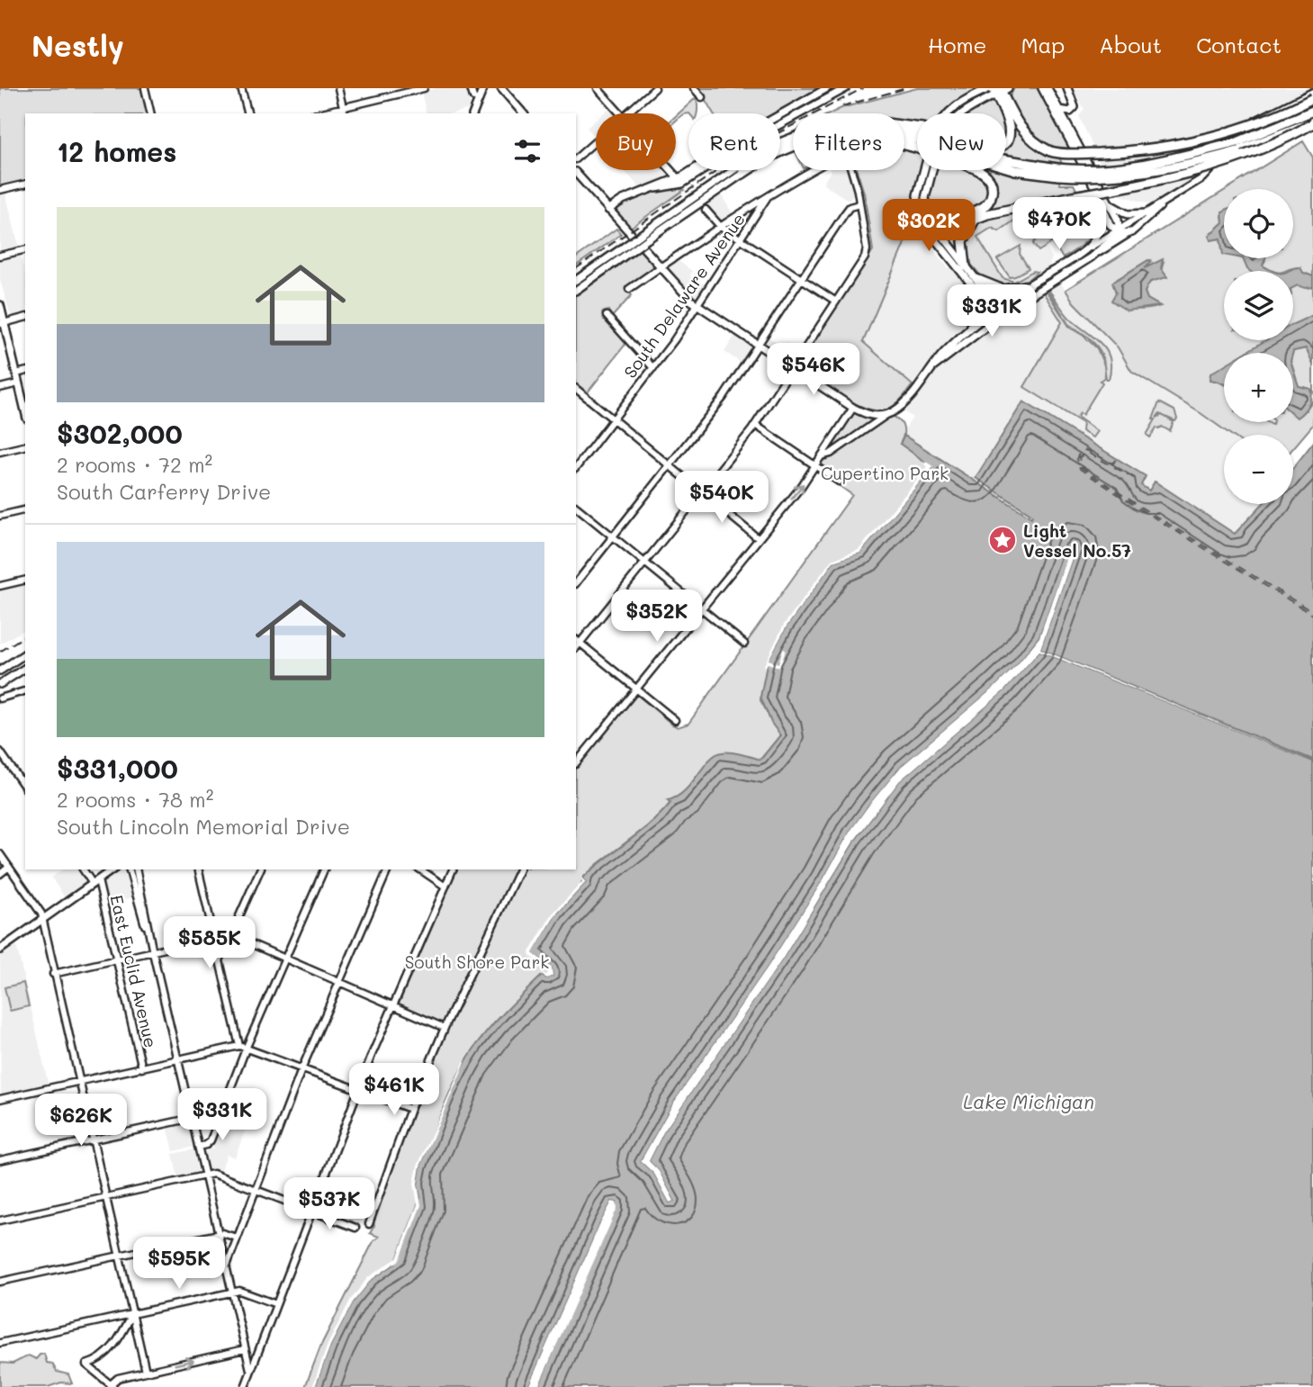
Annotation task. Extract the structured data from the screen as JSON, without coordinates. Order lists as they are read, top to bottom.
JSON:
{
  "streets": {
    "street": ["South Delaware Avenue", "East Euclid Avenue"]
  },
  "water": ["Lake Michigan"],
  "parks": ["Cupertino Park", "South Shore Park"],
  "places": {
    "place": ["Light Vessel No.57"]
  },
  "page": {
    "header": "Nestly",
    "nav": [
      "Home",
      "Map",
      "About",
      "Contact"
    ],
    "chip": [
      "Buy",
      "Rent",
      "Filters",
      "New"
    ],
    "heading": "12 homes",
    "map_buttons": ["+", "−"],
    "list": [
      {
        "name": "$302,000",
        "note": "2 rooms · 72 m² · South Carferry Drive"
      },
      {
        "name": "$331,000",
        "note": "2 rooms · 78 m² · South Lincoln Memorial Drive"
      }
    ],
    "price": [
      "$470K",
      "$302K",
      "$331K",
      "$546K",
      "$540K",
      "$352K",
      "$585K",
      "$461K",
      "$331K",
      "$626K",
      "$537K",
      "$595K"
    ]
  }
}
